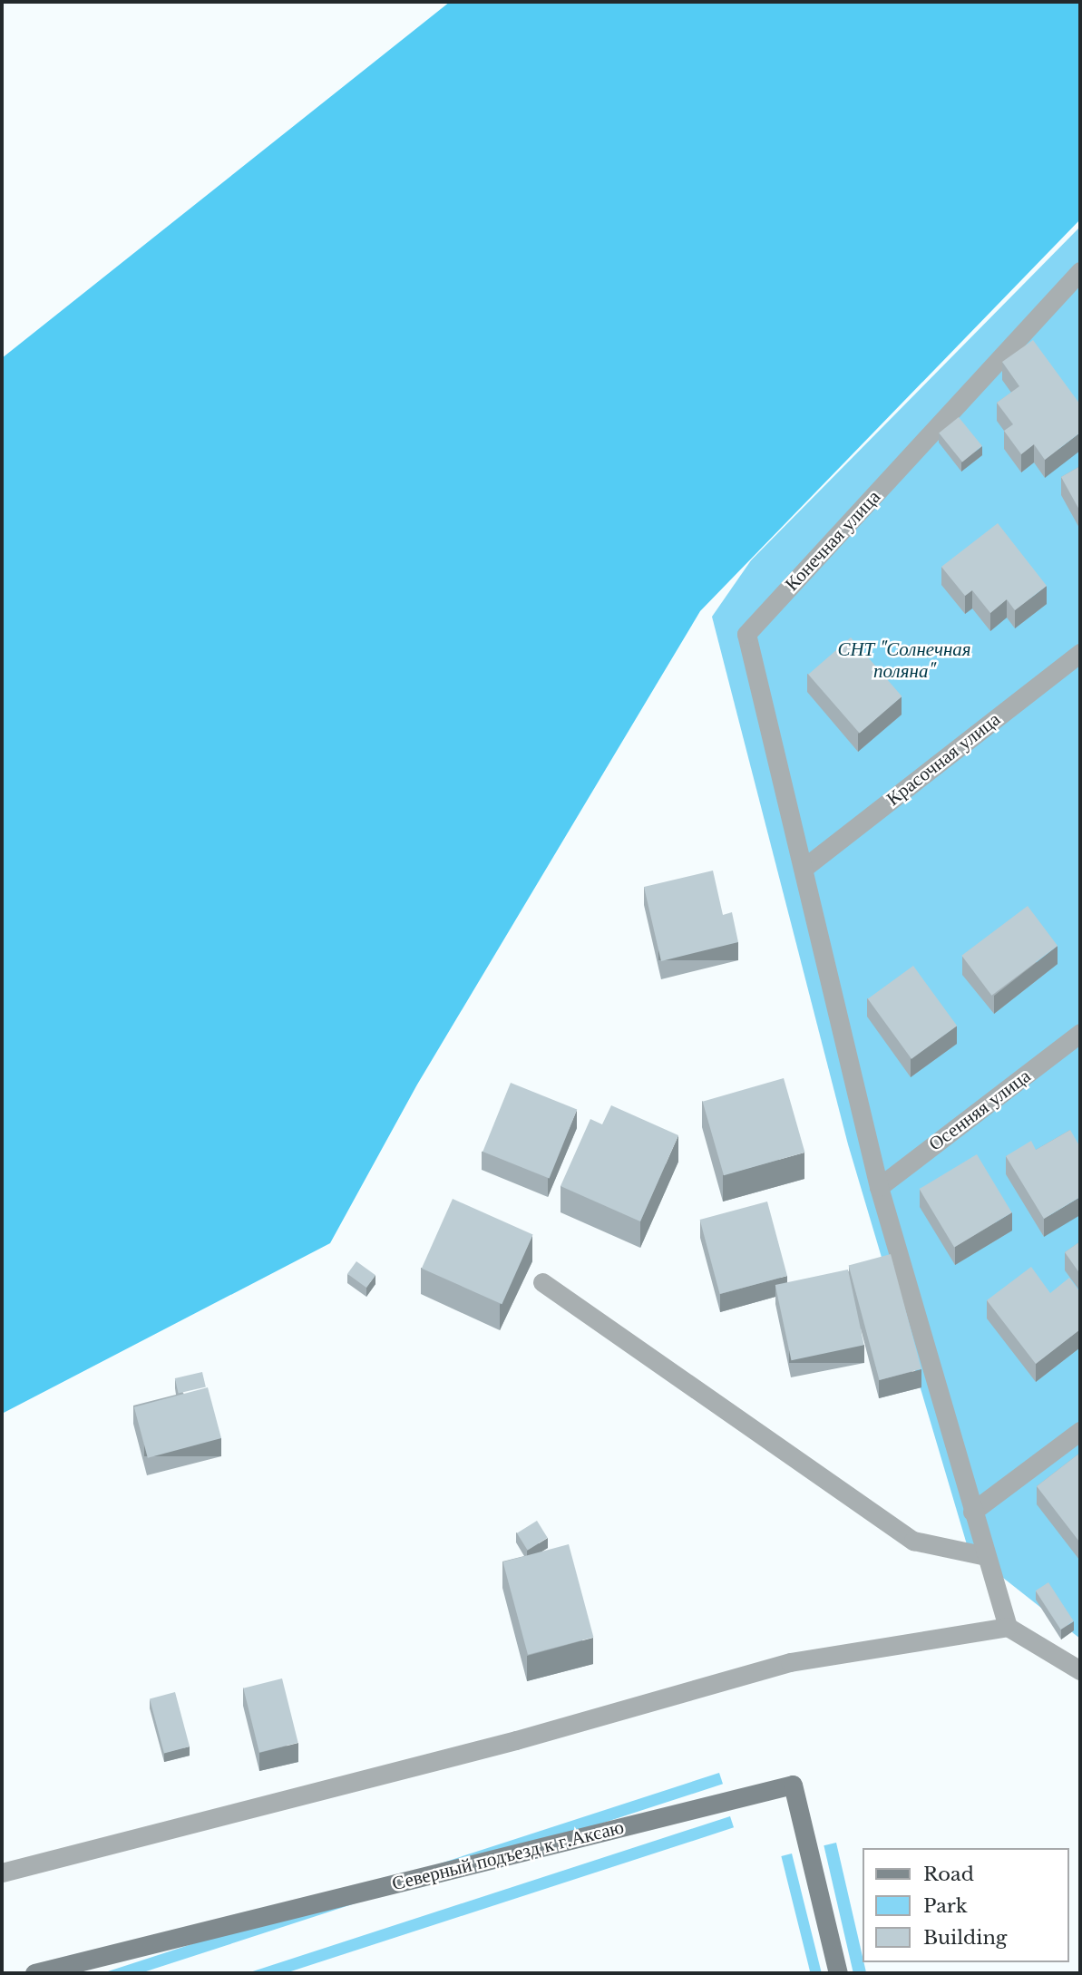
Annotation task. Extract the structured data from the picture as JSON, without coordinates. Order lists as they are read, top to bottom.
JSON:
{
  "streets": {
    "street": [
      "Конечная улица",
      "Красочная улица",
      "Осенняя улица",
      "Северный подъезд к г.Аксаю"
    ]
  },
  "crossings": [
    ["Конечная улица", "Красочная улица"]
  ],
  "parks": ["СНТ \"Солнечная поляна\""],
  "legend": ["Road", "Park", "Building"]
}
